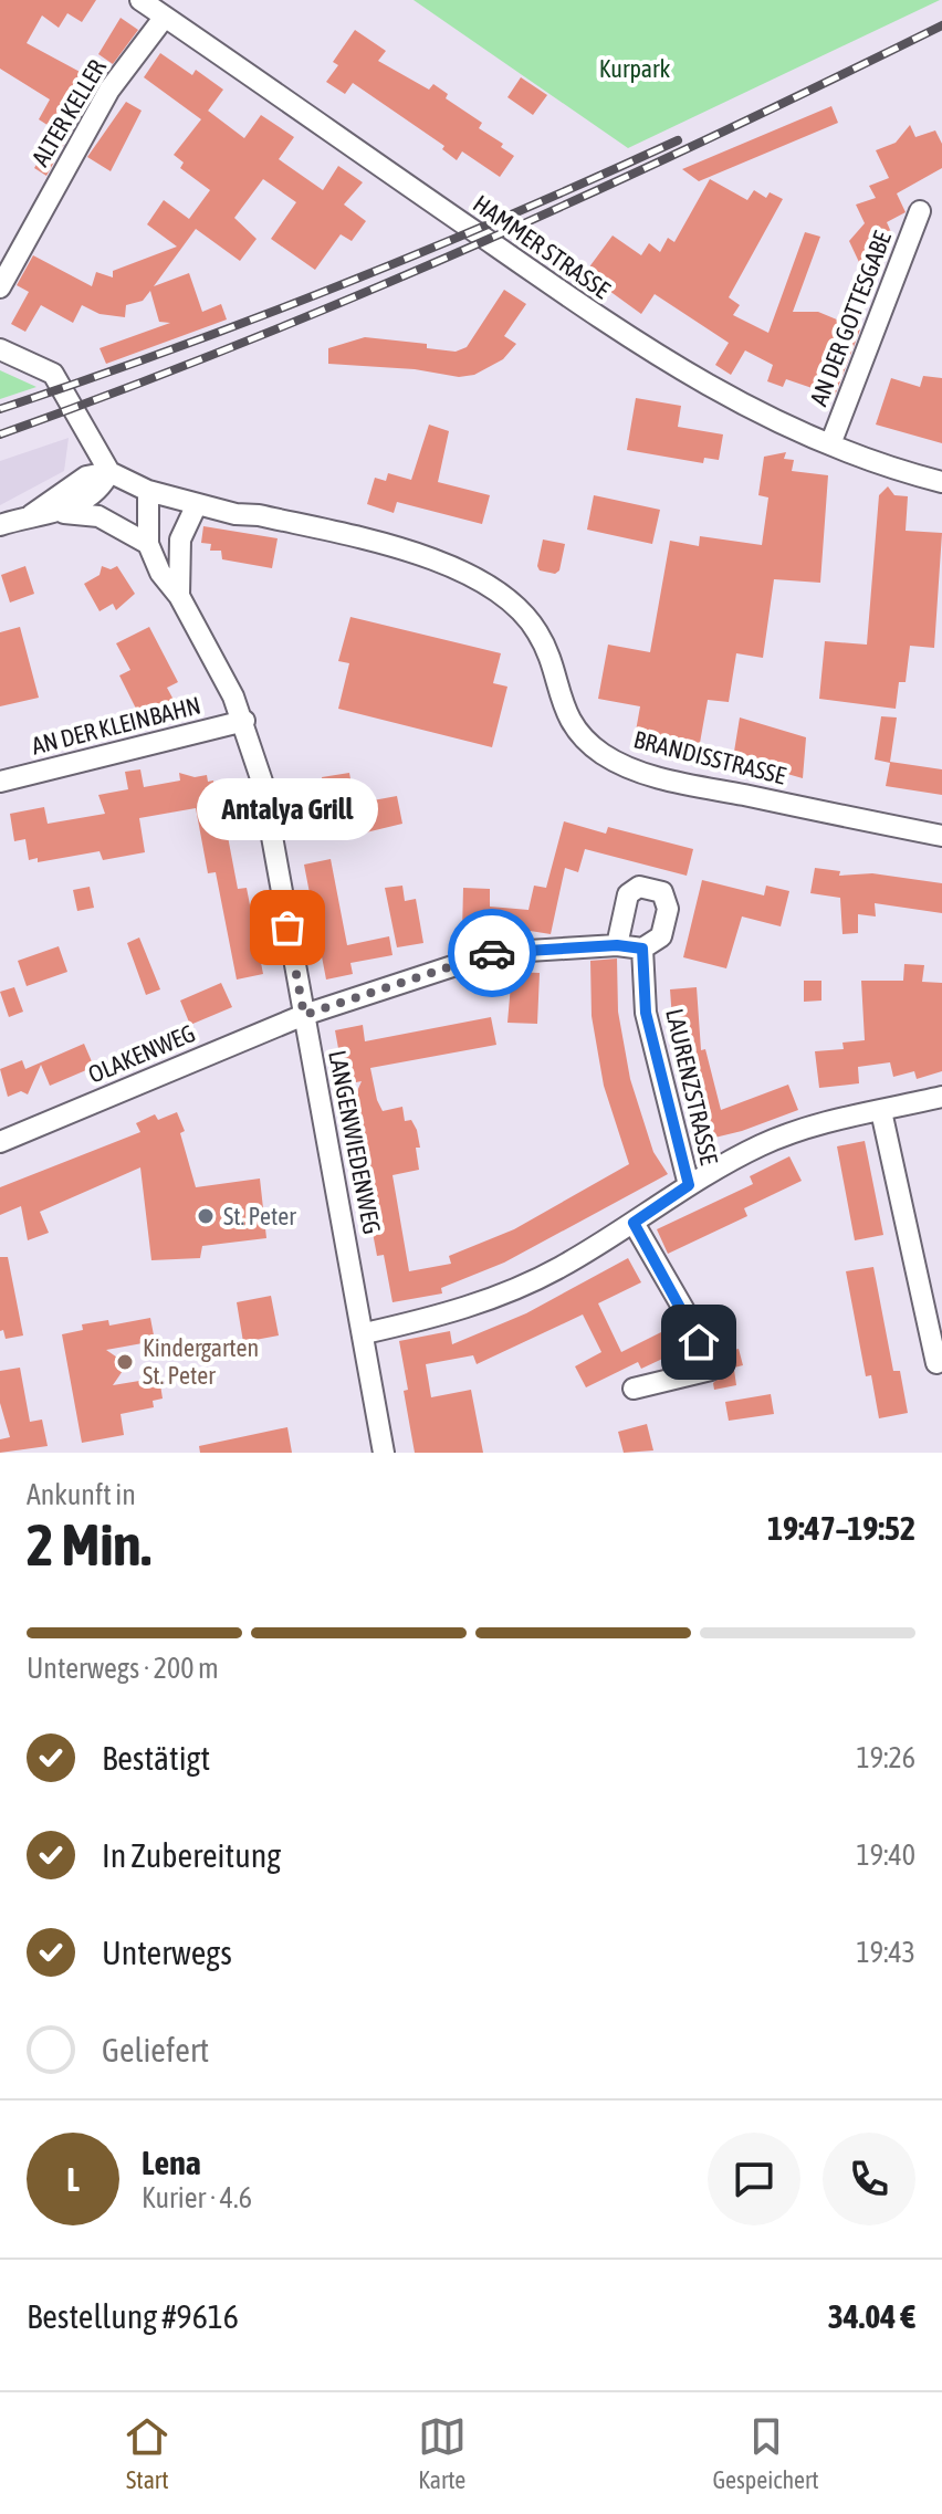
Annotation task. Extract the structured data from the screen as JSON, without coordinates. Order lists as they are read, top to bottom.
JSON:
{
  "streets": {
    "street": [
      "ALTER KELLER",
      "HAMMER STRASSE",
      "AN DER GOTTESGABE",
      "AN DER KLEINBAHN",
      "BRANDISSTRASSE",
      "OLAKENWEG",
      "LAURENZSTRASSE",
      "LANGENWIEDENWEG"
    ]
  },
  "crossings": [
    ["ALTER KELLER", "HAMMER STRASSE"],
    ["HAMMER STRASSE", "AN DER GOTTESGABE"],
    ["AN DER KLEINBAHN", "LANGENWIEDENWEG"],
    ["BRANDISSTRASSE", "LANGENWIEDENWEG"],
    ["OLAKENWEG", "LAURENZSTRASSE"],
    ["OLAKENWEG", "LANGENWIEDENWEG"]
  ],
  "parks": ["Kurpark"],
  "places": ["Antalya Grill", "St. Peter", "Kindergarten St. Peter"],
  "page": {
    "bubble": "Antalya Grill",
    "heading": ["2 Min.", "Ankunft in", "19:47–19:52"],
    "panel": [
      "Lena",
      "Kurier · 4.6",
      "Bestellung #9616",
      "34.04 €"
    ],
    "bar": "Unterwegs · 200 m",
    "list": [
      ["Bestätigt", "19:26"],
      ["In Zubereitung", "19:40"],
      ["Unterwegs", "19:43"],
      "Geliefert"
    ],
    "round": "L",
    "tabs": ["Start", "Karte", "Gespeichert"]
  }
}
